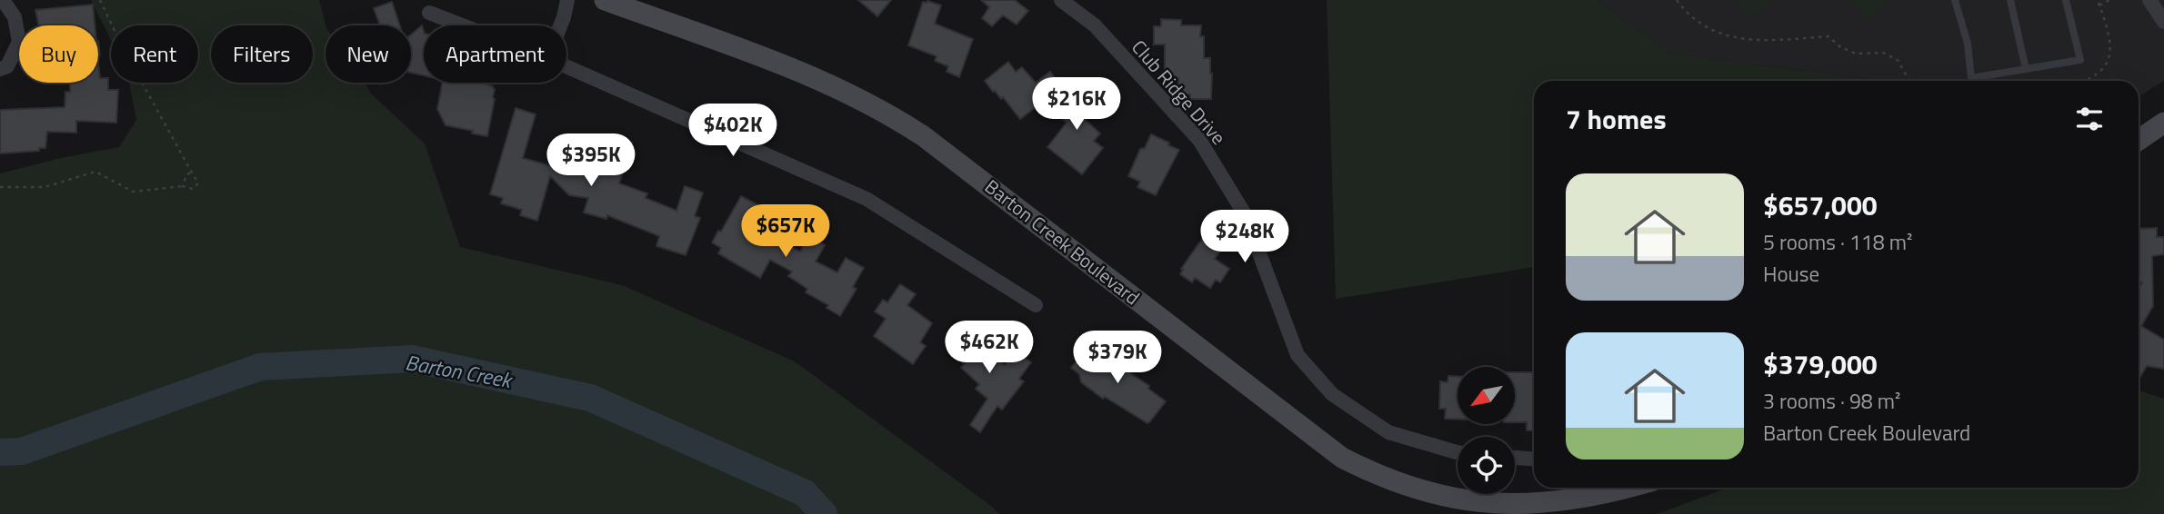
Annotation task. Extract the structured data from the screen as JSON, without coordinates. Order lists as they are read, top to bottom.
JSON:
{
  "streets": {
    "street": ["Club Ridge Drive", "Barton Creek Boulevard"]
  },
  "water": ["Barton Creek"],
  "north": "bottom left",
  "page": {
    "chip": [
      "Buy",
      "Rent",
      "Filters",
      "New",
      "Apartment"
    ],
    "price": [
      "$216K",
      "$402K",
      "$395K",
      "$657K",
      "$248K",
      "$462K",
      "$379K"
    ],
    "heading": "7 homes",
    "list": [
      {
        "name": "$657,000",
        "note": "5 rooms · 118 m² · House"
      },
      {
        "name": "$379,000",
        "note": "3 rooms · 98 m² · Barton Creek Boulevard"
      }
    ]
  }
}
